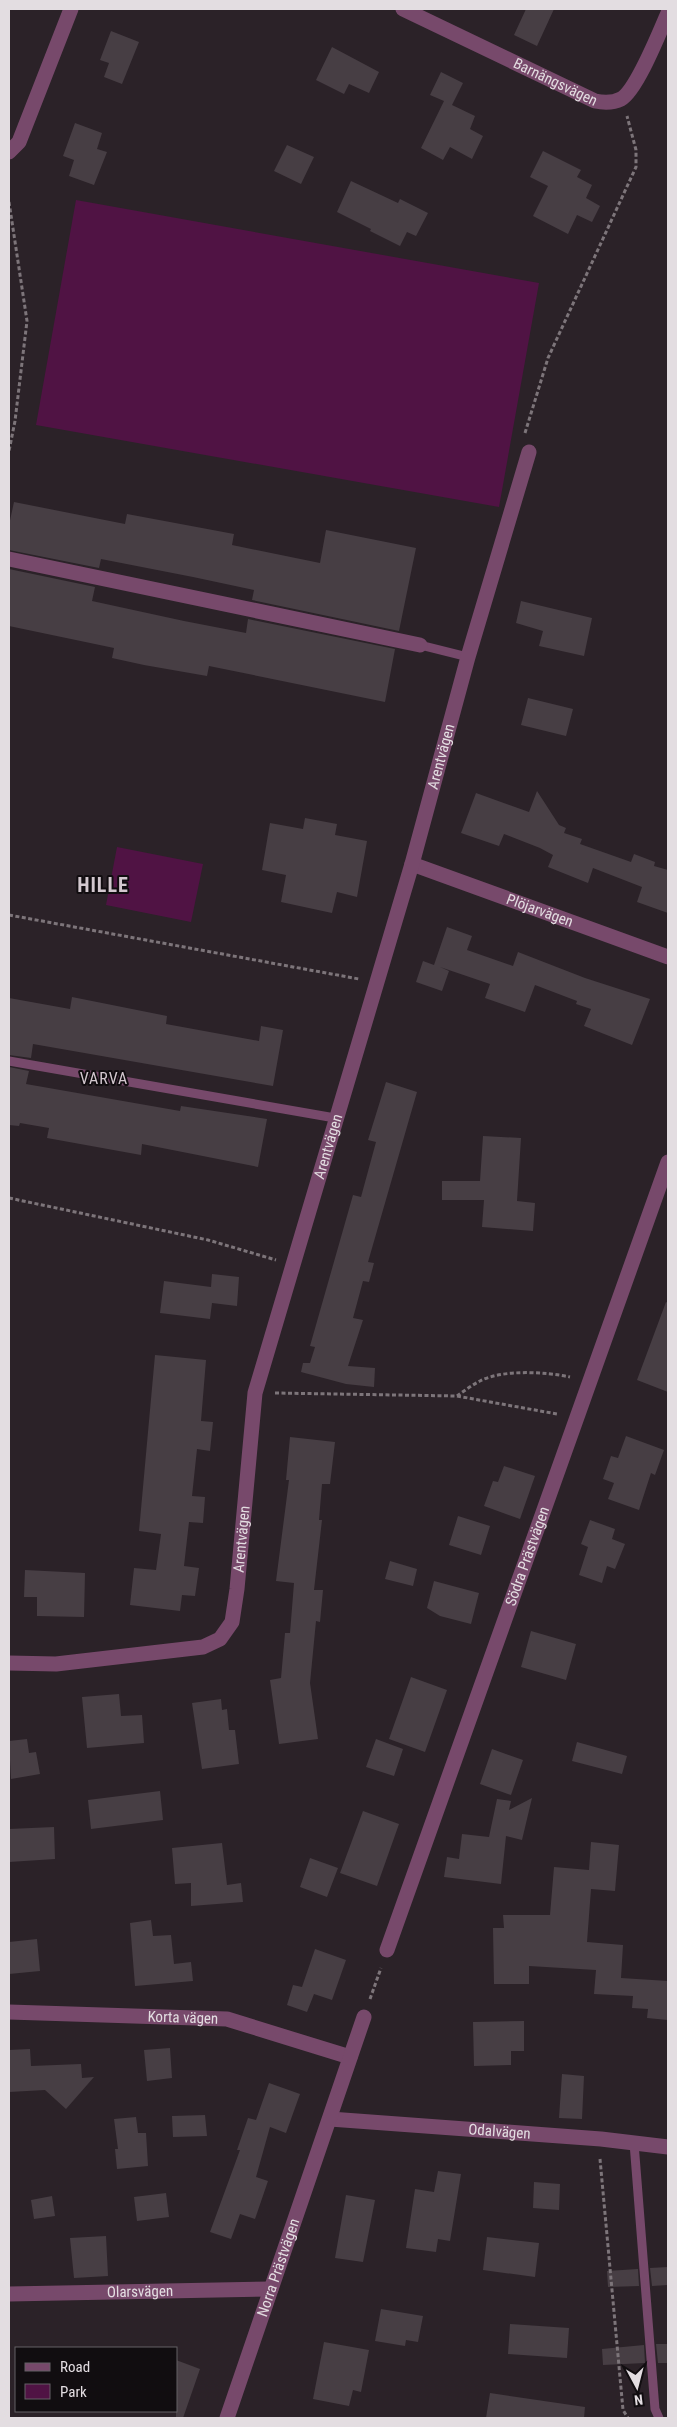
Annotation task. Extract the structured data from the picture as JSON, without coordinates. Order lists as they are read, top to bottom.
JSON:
{
  "streets": {
    "street": [
      "Barnängsvägen",
      "Arentvägen",
      "Plöjarvägen",
      "Södra Prästvägen",
      "Korta vägen",
      "Odalvägen",
      "Norra Prästvägen",
      "Olarsvägen"
    ]
  },
  "crossings": [
    ["Arentvägen", "Plöjarvägen"],
    ["Odalvägen", "Norra Prästvägen"],
    ["Norra Prästvägen", "Olarsvägen"]
  ],
  "districts": ["HILLE", "VARVA"],
  "legend": ["Road", "Park"],
  "north": "bottom"
}
